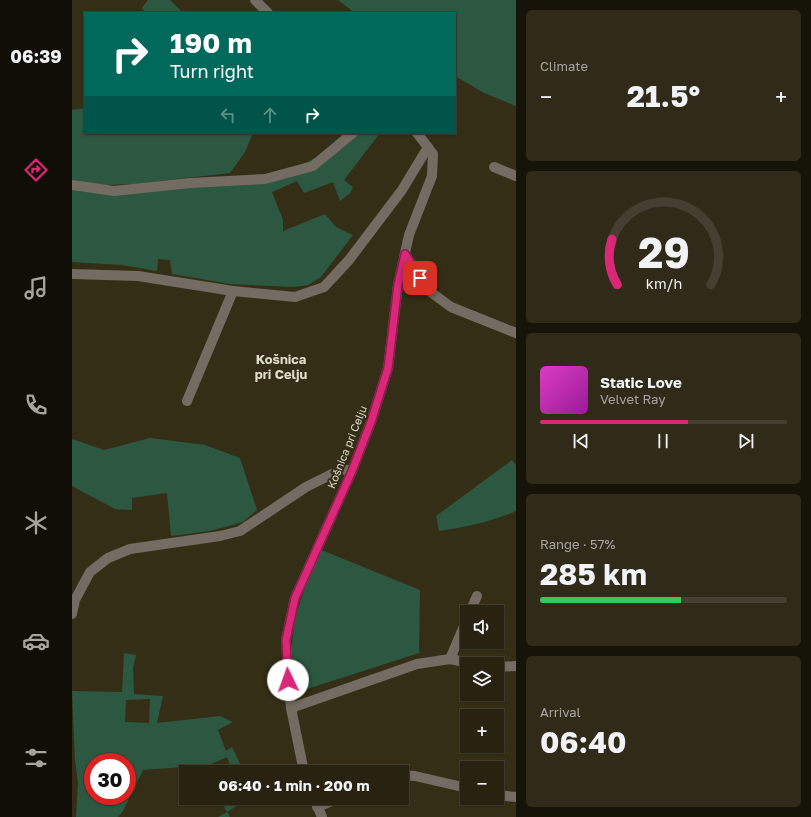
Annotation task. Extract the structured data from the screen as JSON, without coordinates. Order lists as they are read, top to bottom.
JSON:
{
  "streets": {
    "street": ["Košnica pri Celju"]
  },
  "districts": ["Košnica pri Celju"],
  "page": {
    "tabs": "06:39",
    "tile": [
      "Climate",
      ["Range · 57%", "285 km"],
      ["Arrival", "06:40"]
    ],
    "turn": ["190 m", "Turn right"],
    "heat": ["−", "21.5°", "+"],
    "song": ["Static Love", "Velvet Ray"],
    "map_buttons": ["+", "−"],
    "limit": "30",
    "trip": "06:40 · 1 min · 200 m",
    "gauge": ["29", "km/h"]
  }
}
